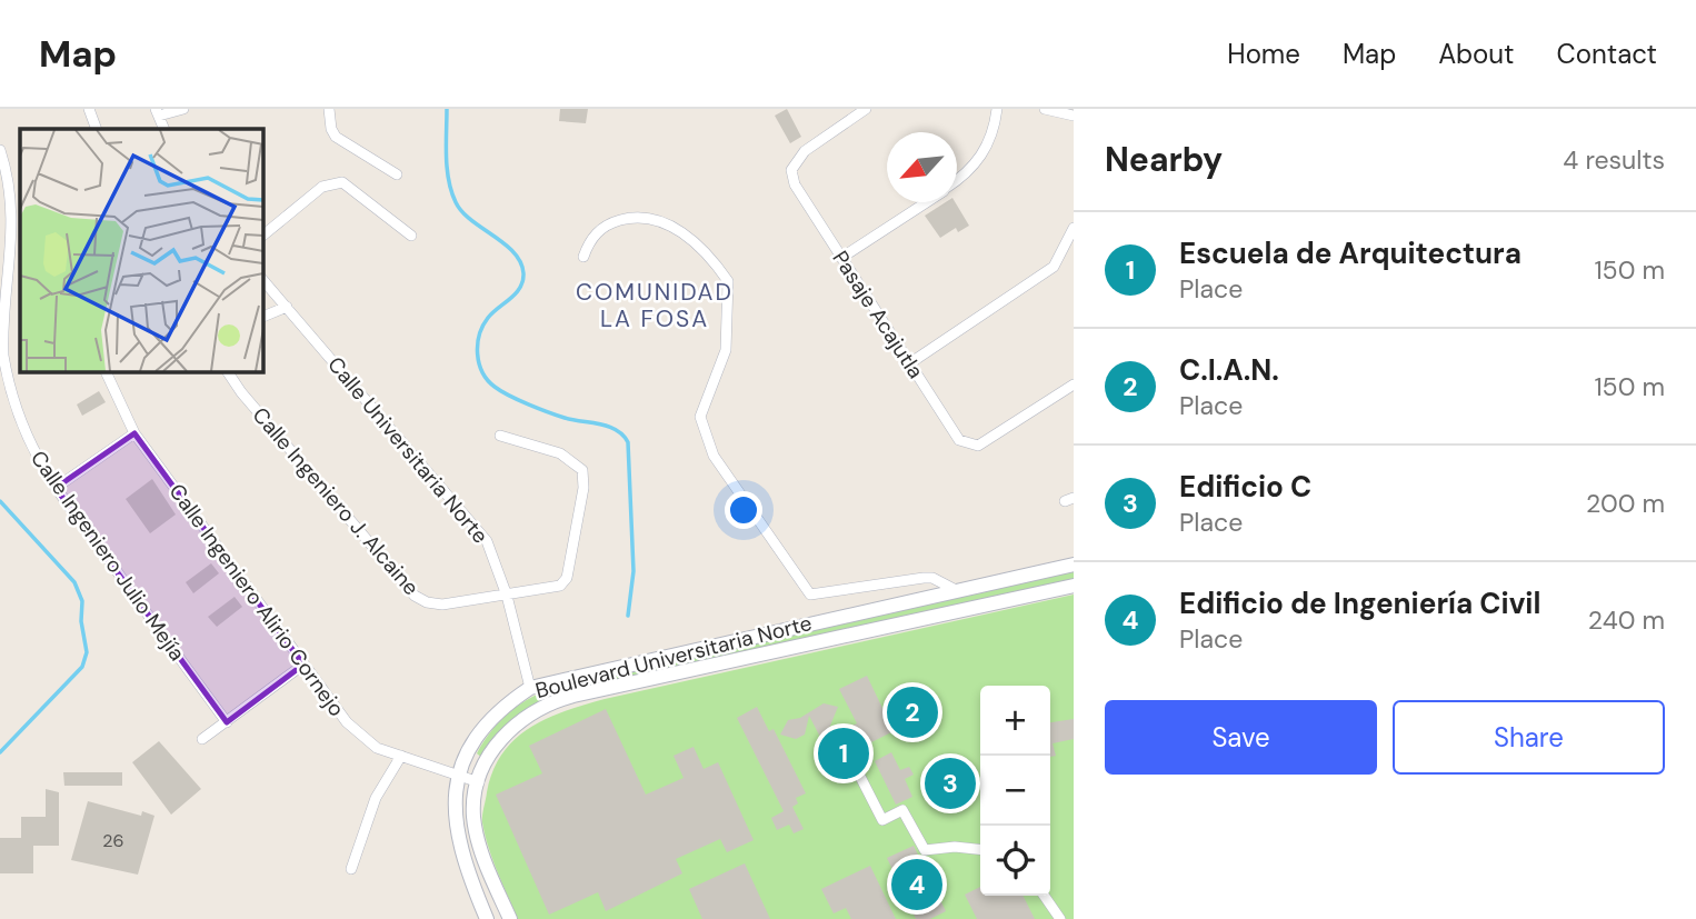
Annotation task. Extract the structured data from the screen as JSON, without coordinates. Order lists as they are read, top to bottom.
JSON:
{
  "streets": {
    "main road": ["Boulevard Universitaria Norte"],
    "street": [
      "Pasaje Acajutla",
      "Calle Universitaria Norte",
      "Calle Ingeniero J. Alcaine",
      "Calle Ingeniero Julio Mejía",
      "Calle Ingeniero Alirio Cornejo"
    ]
  },
  "crossings": [
    ["Calle Universitaria Norte", "Calle Ingeniero J. Alcaine"],
    ["Calle Universitaria Norte", "Boulevard Universitaria Norte"],
    ["Calle Ingeniero Alirio Cornejo", "Boulevard Universitaria Norte"]
  ],
  "districts": ["COMUNIDAD LA FOSA"],
  "house_numbers": ["26"],
  "north": "bottom left",
  "page": {
    "header": "Map",
    "nav": [
      "Home",
      "Map",
      "About",
      "Contact"
    ],
    "heading": ["Nearby", "4 results"],
    "list": [
      {
        "mark": "1",
        "name": "Escuela de Arquitectura",
        "note": "Place",
        "value": "150 m"
      },
      {
        "mark": "2",
        "name": "C.I.A.N.",
        "note": "Place",
        "value": "150 m"
      },
      {
        "mark": "3",
        "name": "Edificio C",
        "note": "Place",
        "value": "200 m"
      },
      {
        "mark": "4",
        "name": "Edificio de Ingeniería Civil",
        "note": "Place",
        "value": "240 m"
      }
    ],
    "buttons": ["Save", "Share"],
    "pins": [
      "2",
      "1",
      "3",
      "4"
    ],
    "map_buttons": ["+", "−"]
  }
}
